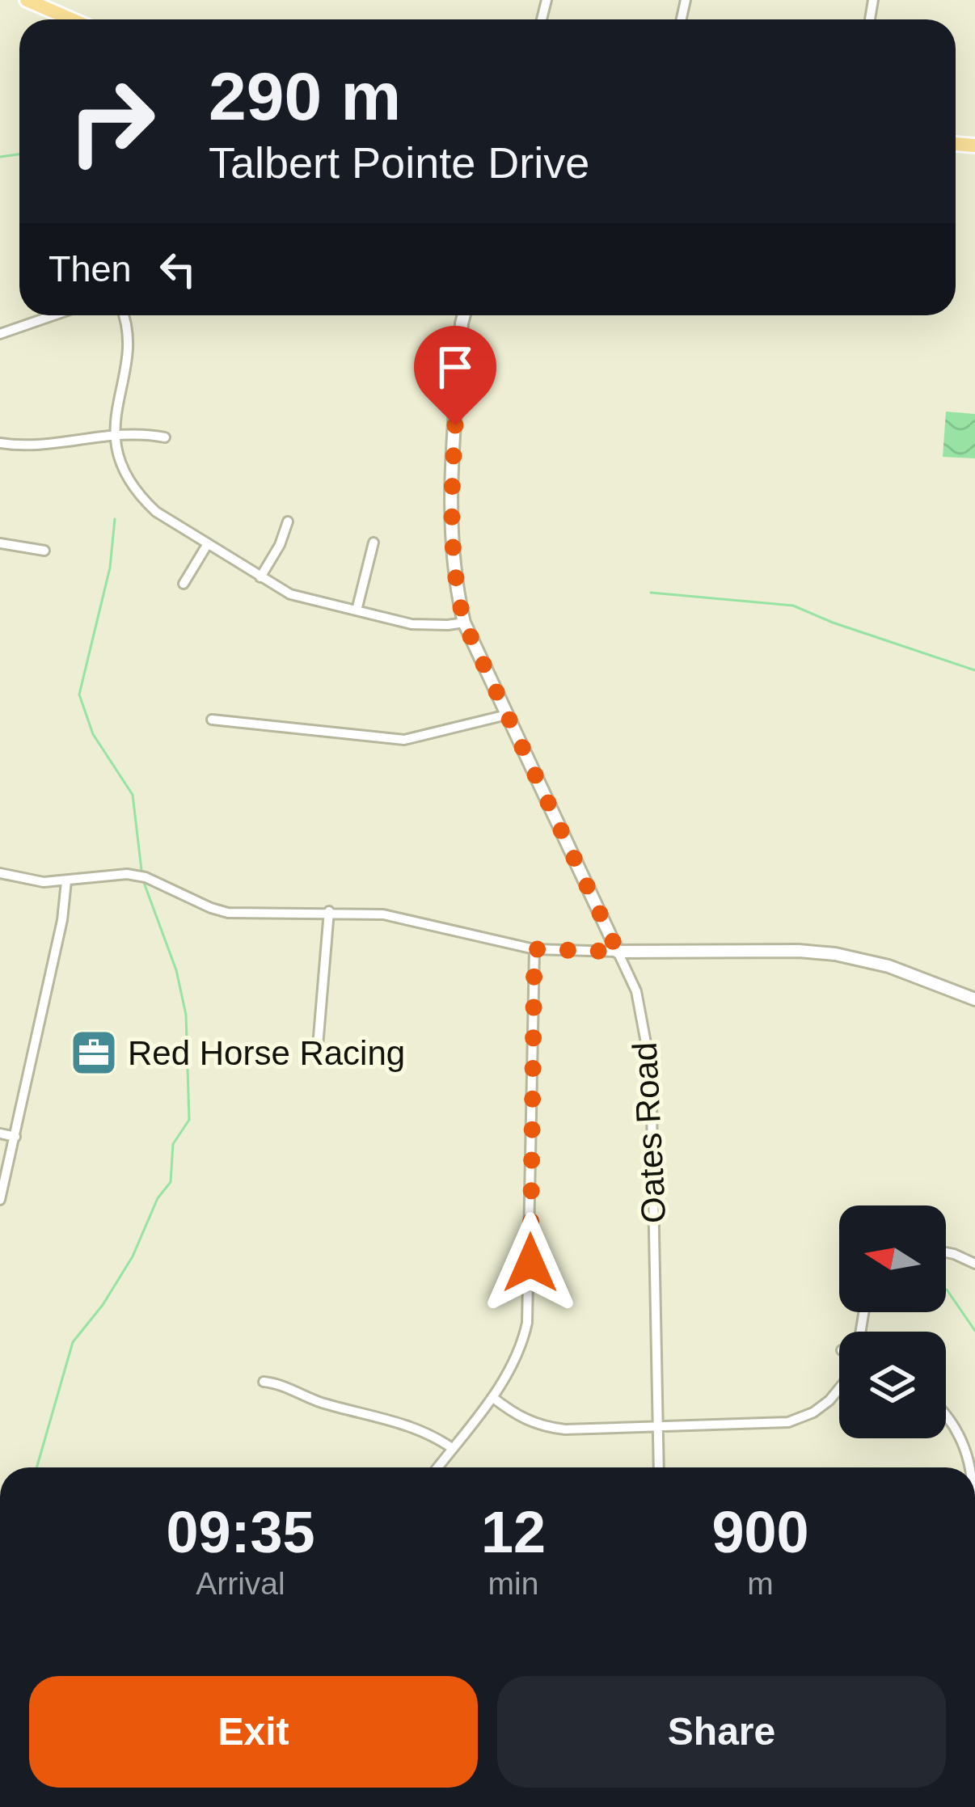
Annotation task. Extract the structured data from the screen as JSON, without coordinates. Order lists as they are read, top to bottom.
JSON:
{
  "streets": {
    "street": ["Oates Road"]
  },
  "places": {
    "office": ["Red Horse Racing"]
  },
  "north": "left",
  "page": {
    "turn": ["290 m", "Talbert Pointe Drive"],
    "then": "Then",
    "eta": [
      "09:35",
      "Arrival",
      "12",
      "min",
      "900",
      "m"
    ],
    "buttons": ["Exit", "Share"]
  }
}
